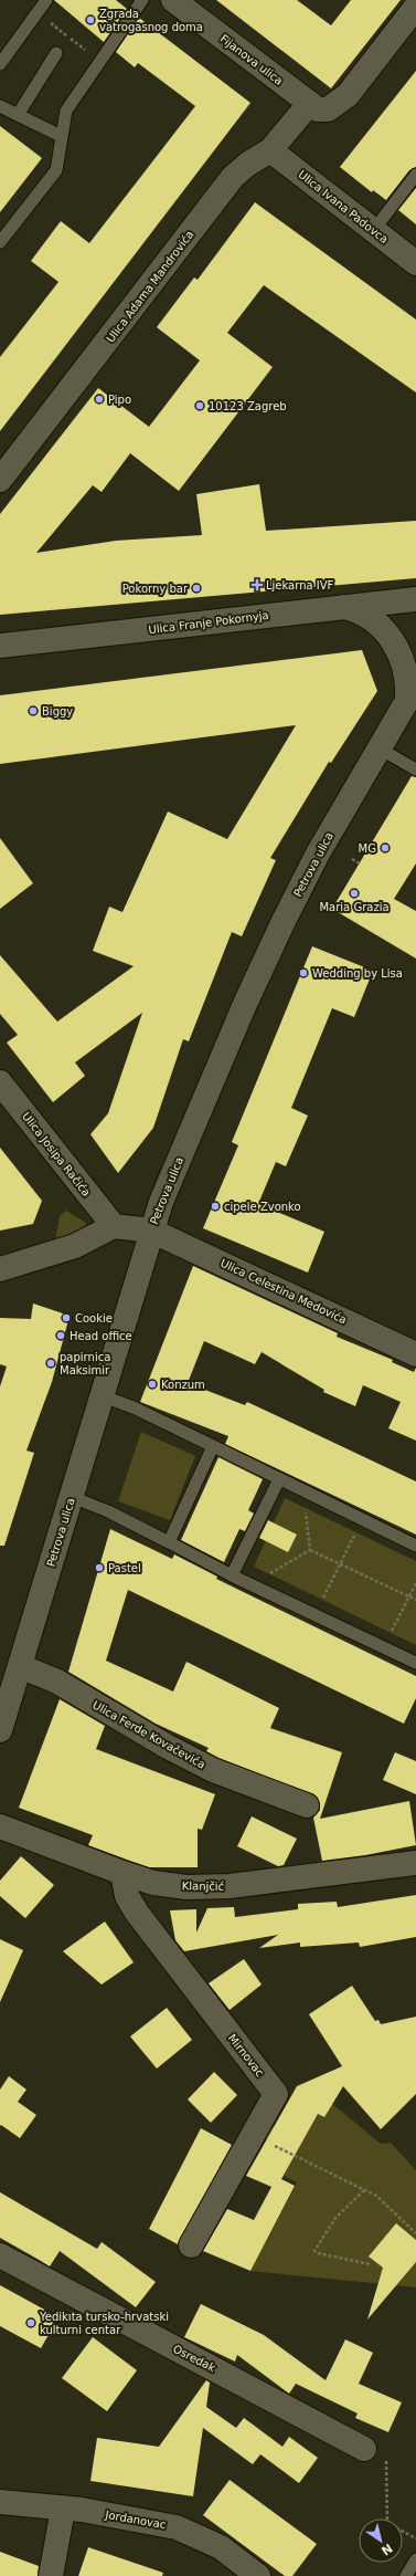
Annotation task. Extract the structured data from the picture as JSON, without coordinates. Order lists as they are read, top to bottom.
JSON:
{
  "streets": {
    "street": [
      "Fijanova ulica",
      "Ulica Ivana Padovca",
      "Ulica Adama Mandrovića",
      "Ulica Franje Pokornyja",
      "Petrova ulica",
      "Ulica Josipa Račića",
      "Ulica Celestina Medovića",
      "Ulica Ferde Kovačevića",
      "Klanjčić",
      "Mirnovac",
      "Osredak",
      "Jordanovac"
    ]
  },
  "crossings": [
    ["Fijanova ulica", "Ulica Adama Mandrovića"],
    ["Ulica Ivana Padovca", "Ulica Adama Mandrovića"],
    ["Petrova ulica", "Ulica Celestina Medovića"],
    ["Petrova ulica", "Ulica Ferde Kovačevića"],
    ["Ulica Josipa Račića", "Ulica Celestina Medovića"],
    ["Klanjčić", "Mirnovac"]
  ],
  "places": {
    "other": [
      "Zgrada vatrogasnog doma",
      "Pipo",
      "10123 Zagreb",
      "Pokorny bar",
      "Biggy",
      "MG",
      "Maria Grazia",
      "Wedding by Lisa",
      "cipele Zvonko",
      "Cookie",
      "Head office",
      "papirnica Maksimir",
      "Konzum",
      "Pastel",
      "Yedikıta tursko-hrvatski kulturni centar"
    ],
    "health": ["Ljekarna IVF"]
  },
  "north": "bottom right"
}
